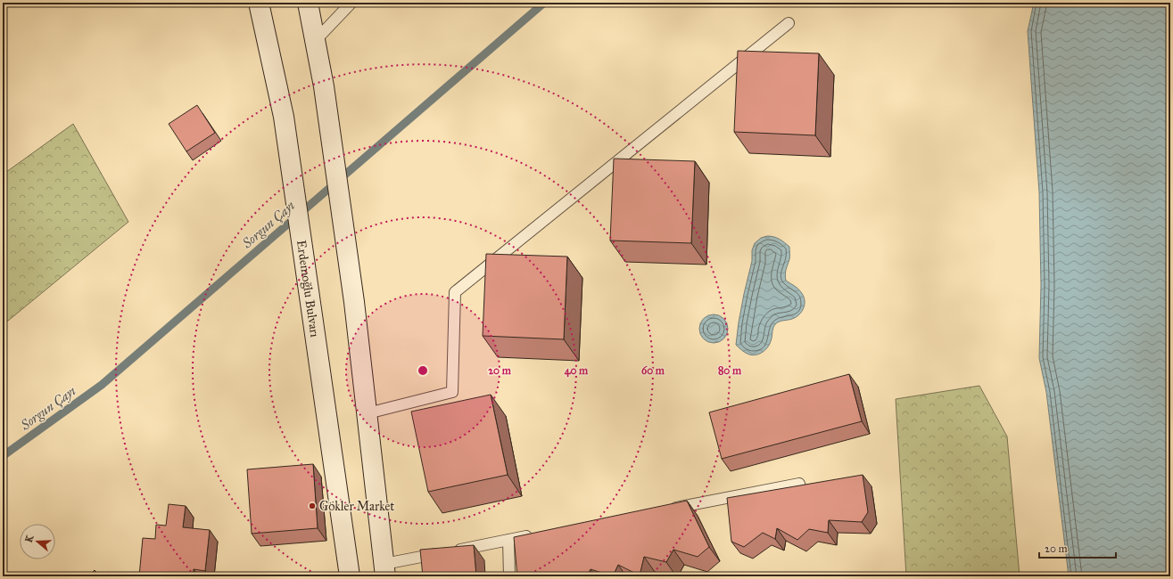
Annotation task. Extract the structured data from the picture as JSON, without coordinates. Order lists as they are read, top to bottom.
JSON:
{
  "streets": {
    "main road": ["Erdemoğlu Bulvarı"]
  },
  "water": ["Sorgun Çayı"],
  "places": ["Gökler Market"],
  "scale_bar": "20 m",
  "north": "left",
  "rings": [
    "20 m",
    "40 m",
    "60 m",
    "80 m"
  ]
}
